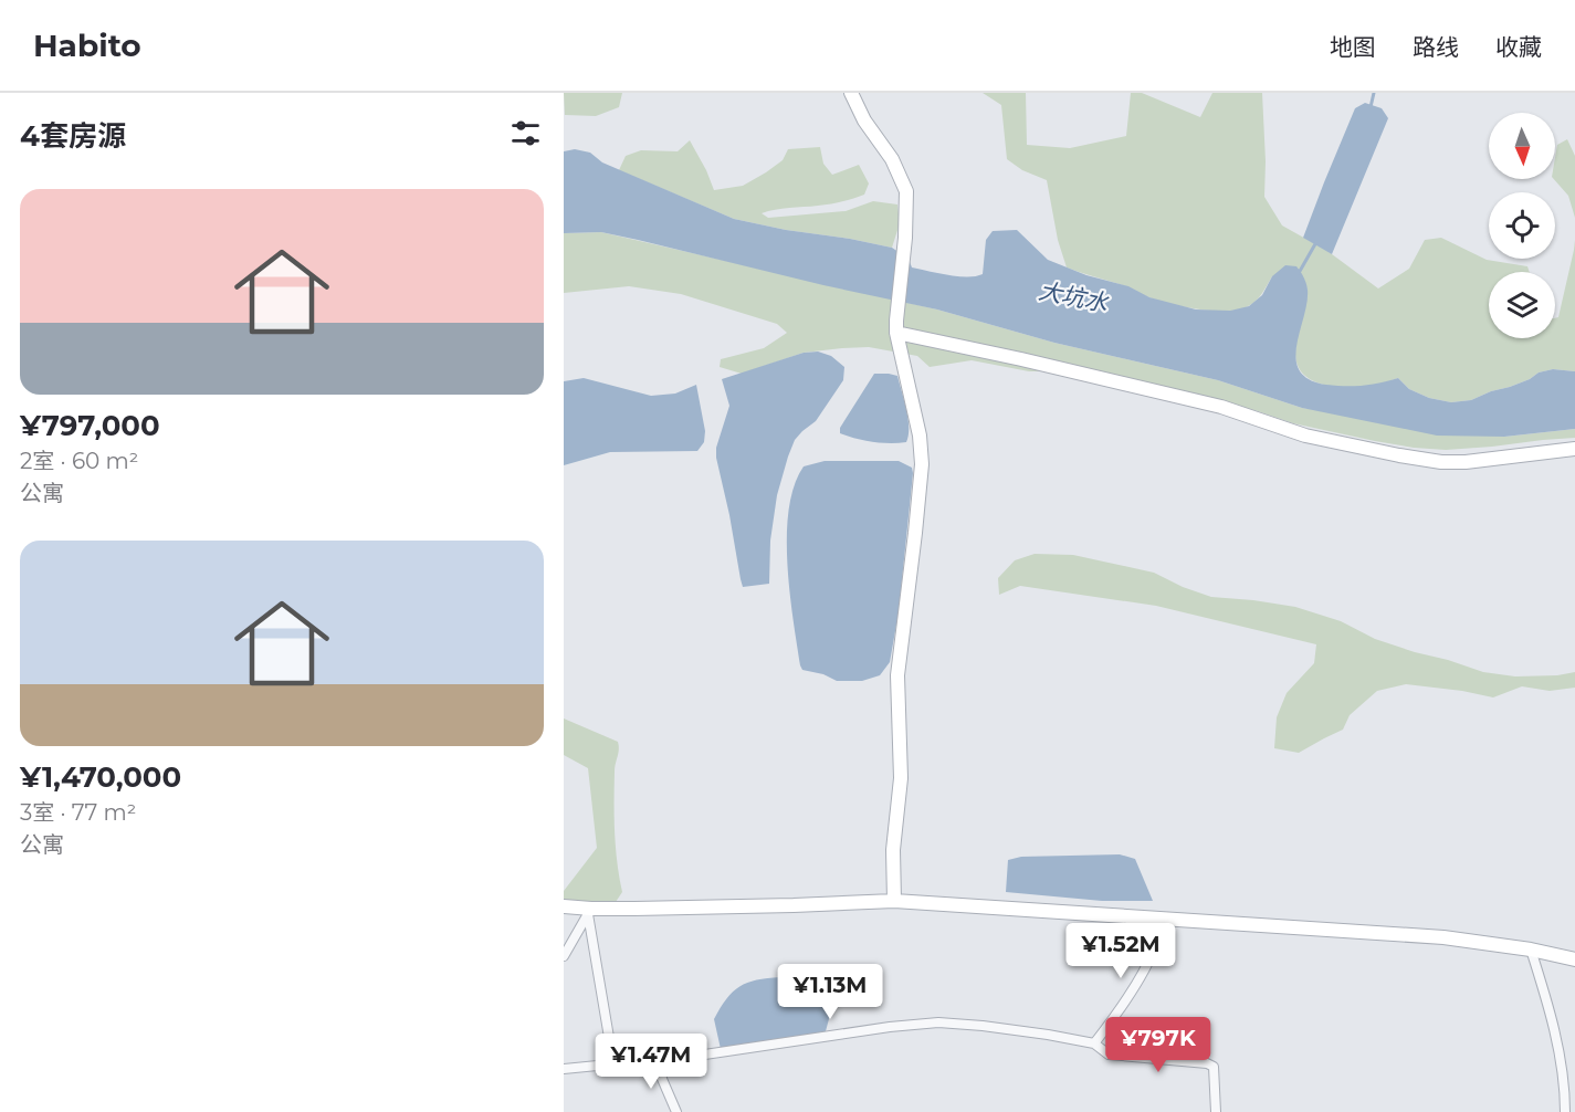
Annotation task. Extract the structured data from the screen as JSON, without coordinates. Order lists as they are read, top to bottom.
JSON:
{
  "water": ["大坑水"],
  "north": "bottom",
  "page": {
    "header": "Habito",
    "nav": ["地图", "路线", "收藏"],
    "heading": "4套房源",
    "list": [
      {
        "name": "¥797,000",
        "note": "2室 · 60 m² · 公寓"
      },
      {
        "name": "¥1,470,000",
        "note": "3室 · 77 m² · 公寓"
      }
    ],
    "price": [
      "¥1.52M",
      "¥1.13M",
      "¥797K",
      "¥1.47M"
    ]
  }
}
